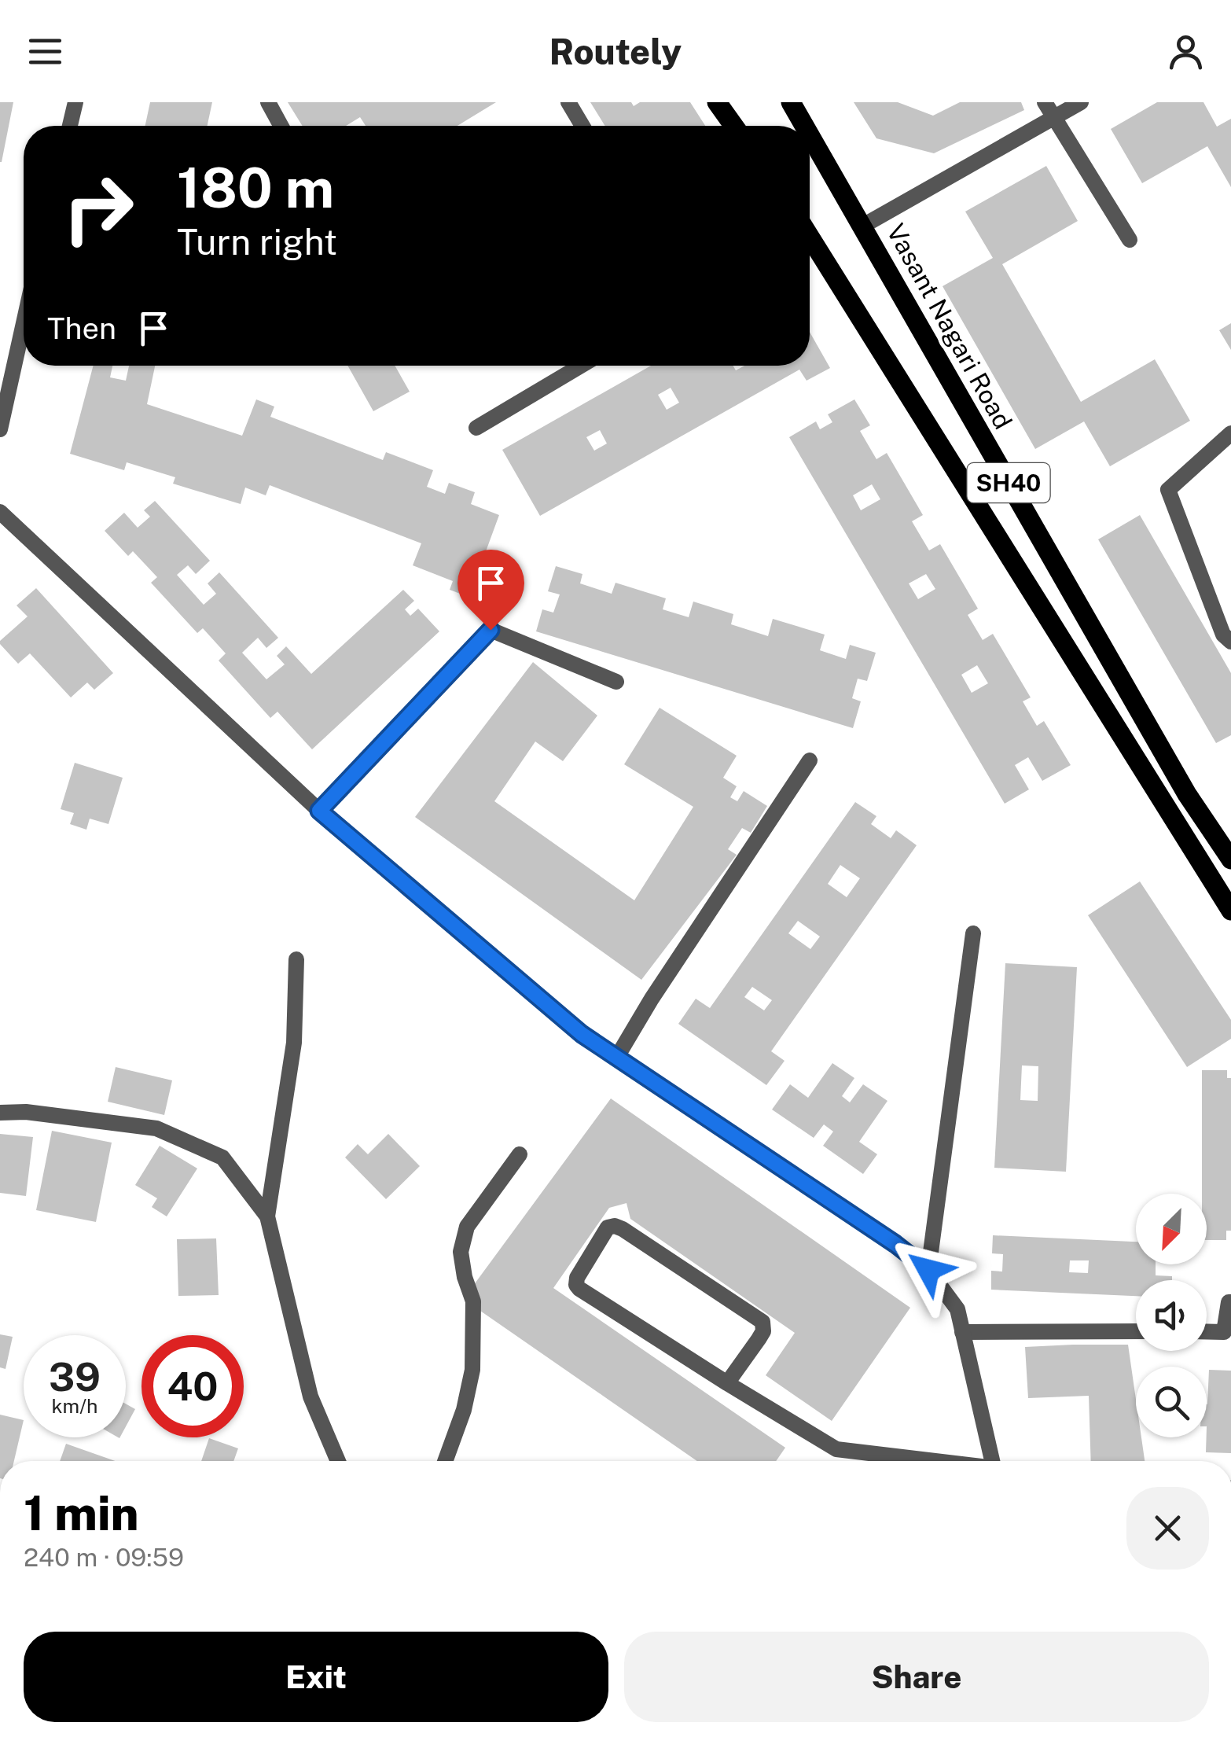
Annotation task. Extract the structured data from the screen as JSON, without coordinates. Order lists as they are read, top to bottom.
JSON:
{
  "streets": {
    "main road": ["Vasant Nagari Road", "SH40"]
  },
  "north": "bottom left",
  "page": {
    "header": "Routely",
    "turn": ["180 m", "Turn right"],
    "then": "Then",
    "speed": "39 km/h",
    "limit": "40",
    "heading": ["1 min", "240 m · 09:59"],
    "buttons": ["Exit", "Share"]
  }
}
